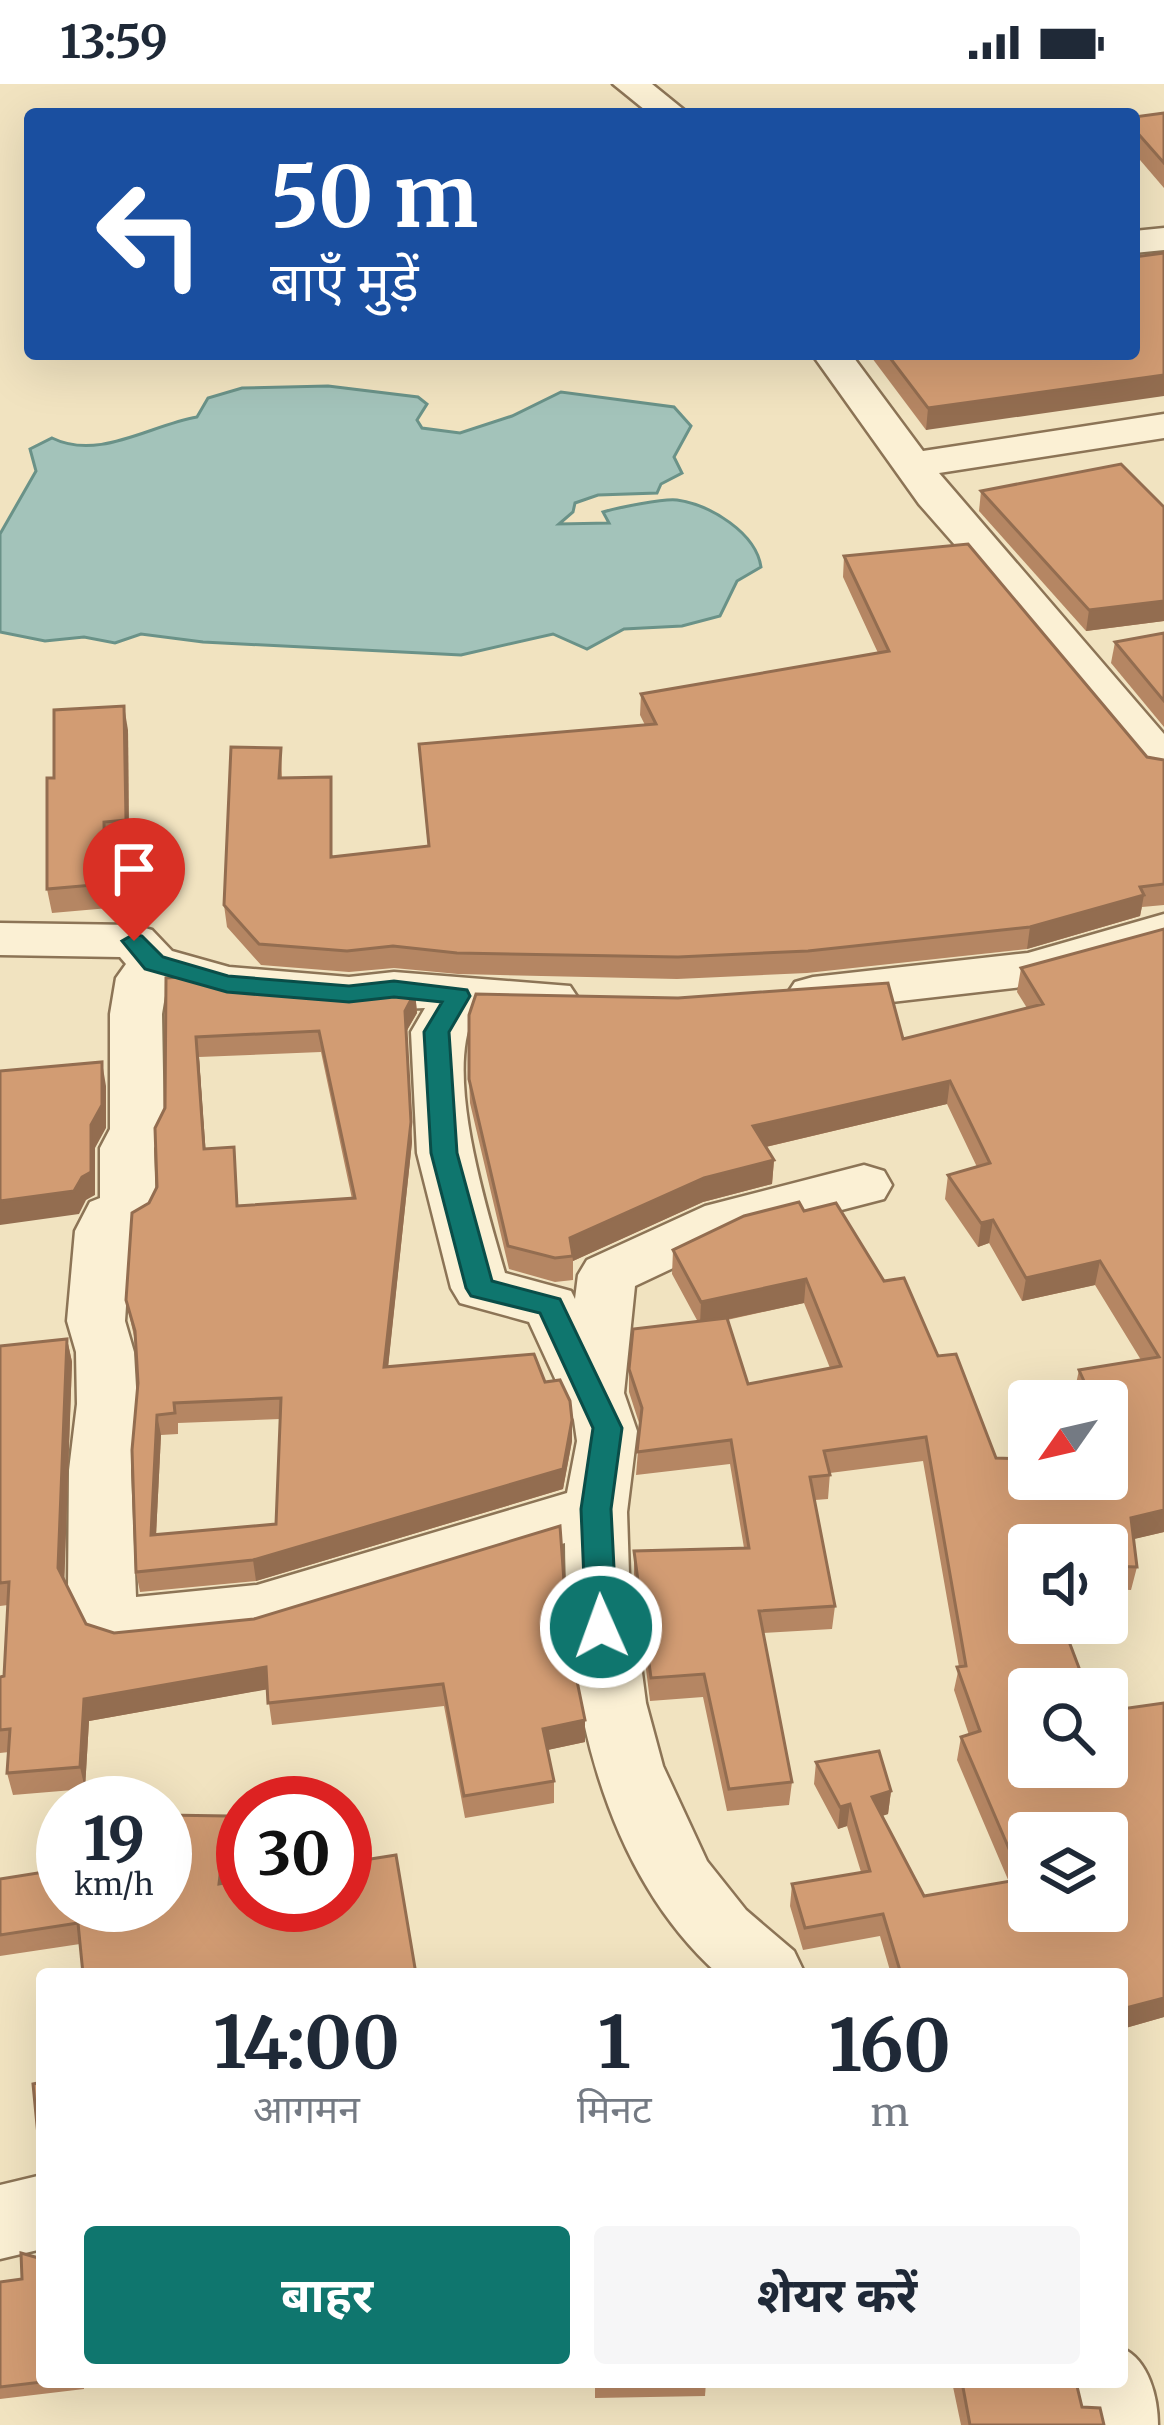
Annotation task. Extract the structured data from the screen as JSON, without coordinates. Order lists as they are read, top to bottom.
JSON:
{
  "north": "bottom left",
  "page": {
    "status": "13:59",
    "turn": ["50 m", "बाएँ मुड़ें"],
    "speed": "19 km/h",
    "limit": "30",
    "eta": [
      "14:00",
      "आगमन",
      "1",
      "मिनट",
      "160",
      "m"
    ],
    "buttons": ["बाहर", "शेयर करें"]
  }
}
